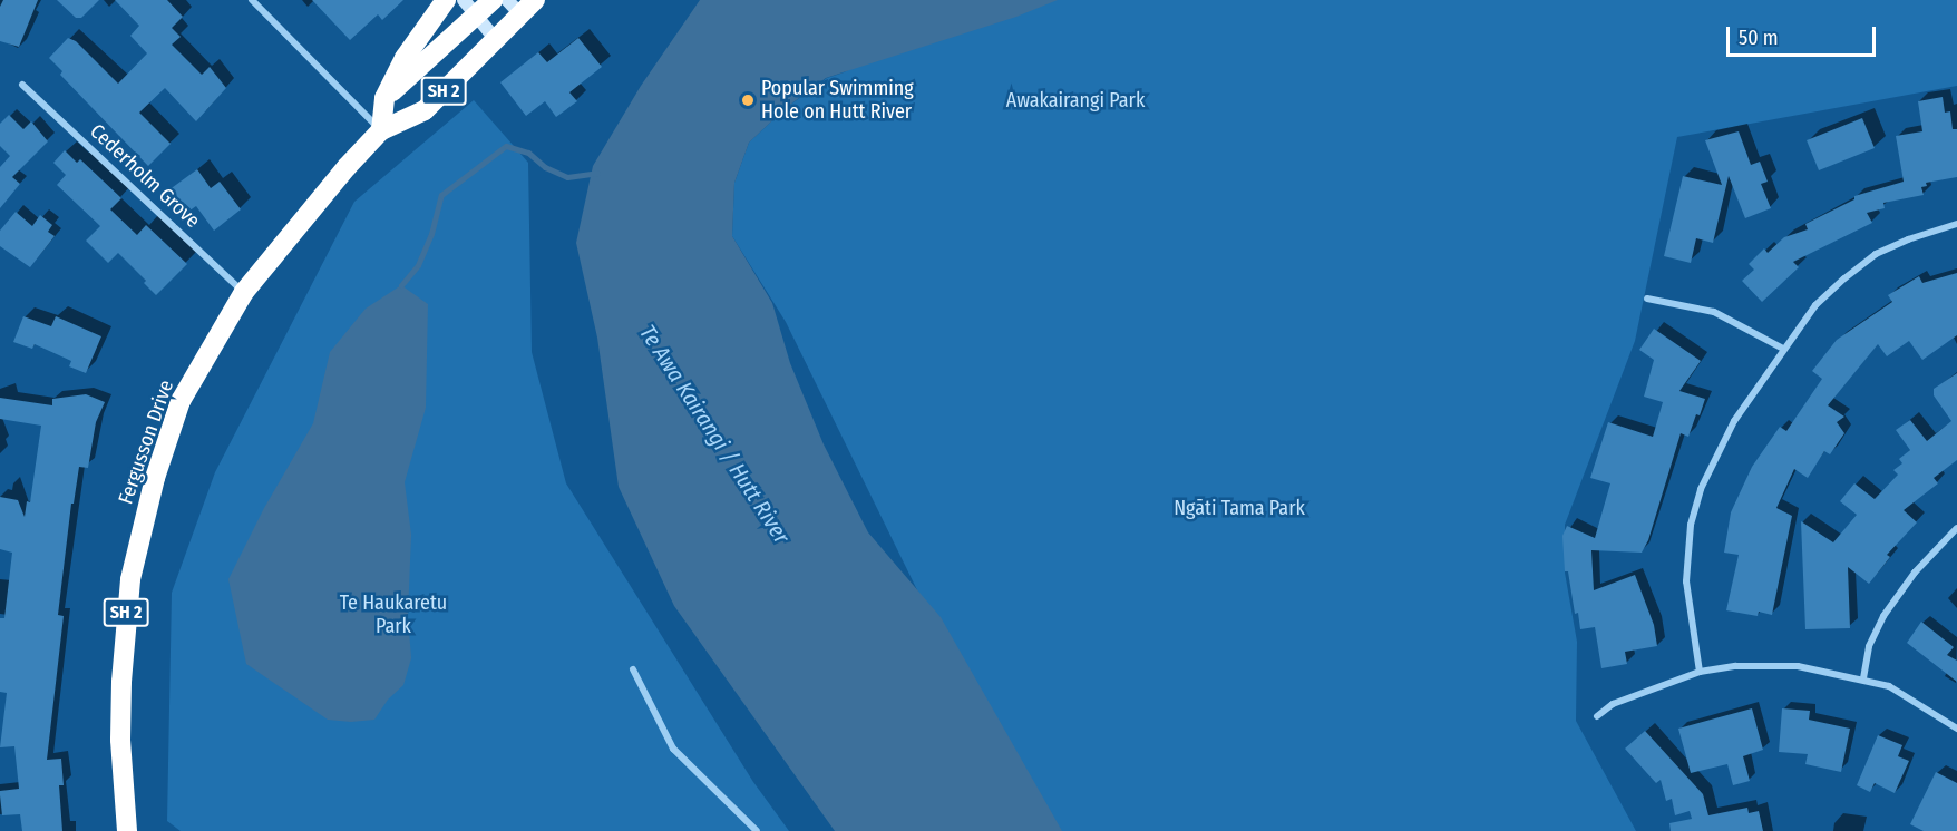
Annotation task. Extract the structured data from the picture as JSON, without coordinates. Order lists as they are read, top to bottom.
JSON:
{
  "streets": {
    "highway": ["SH 2", "Fergusson Drive"],
    "street": ["Cederholm Grove"]
  },
  "crossings": [
    ["SH 2", "Fergusson Drive"],
    ["Cederholm Grove", "Fergusson Drive"]
  ],
  "water": ["Te Awa Kairangi / Hutt River"],
  "parks": ["Awakairangi Park", "Ngāti Tama Park", "Te Haukaretu Park"],
  "places": ["Popular Swimming Hole on Hutt River"],
  "scale_bar": "50 m"
}
